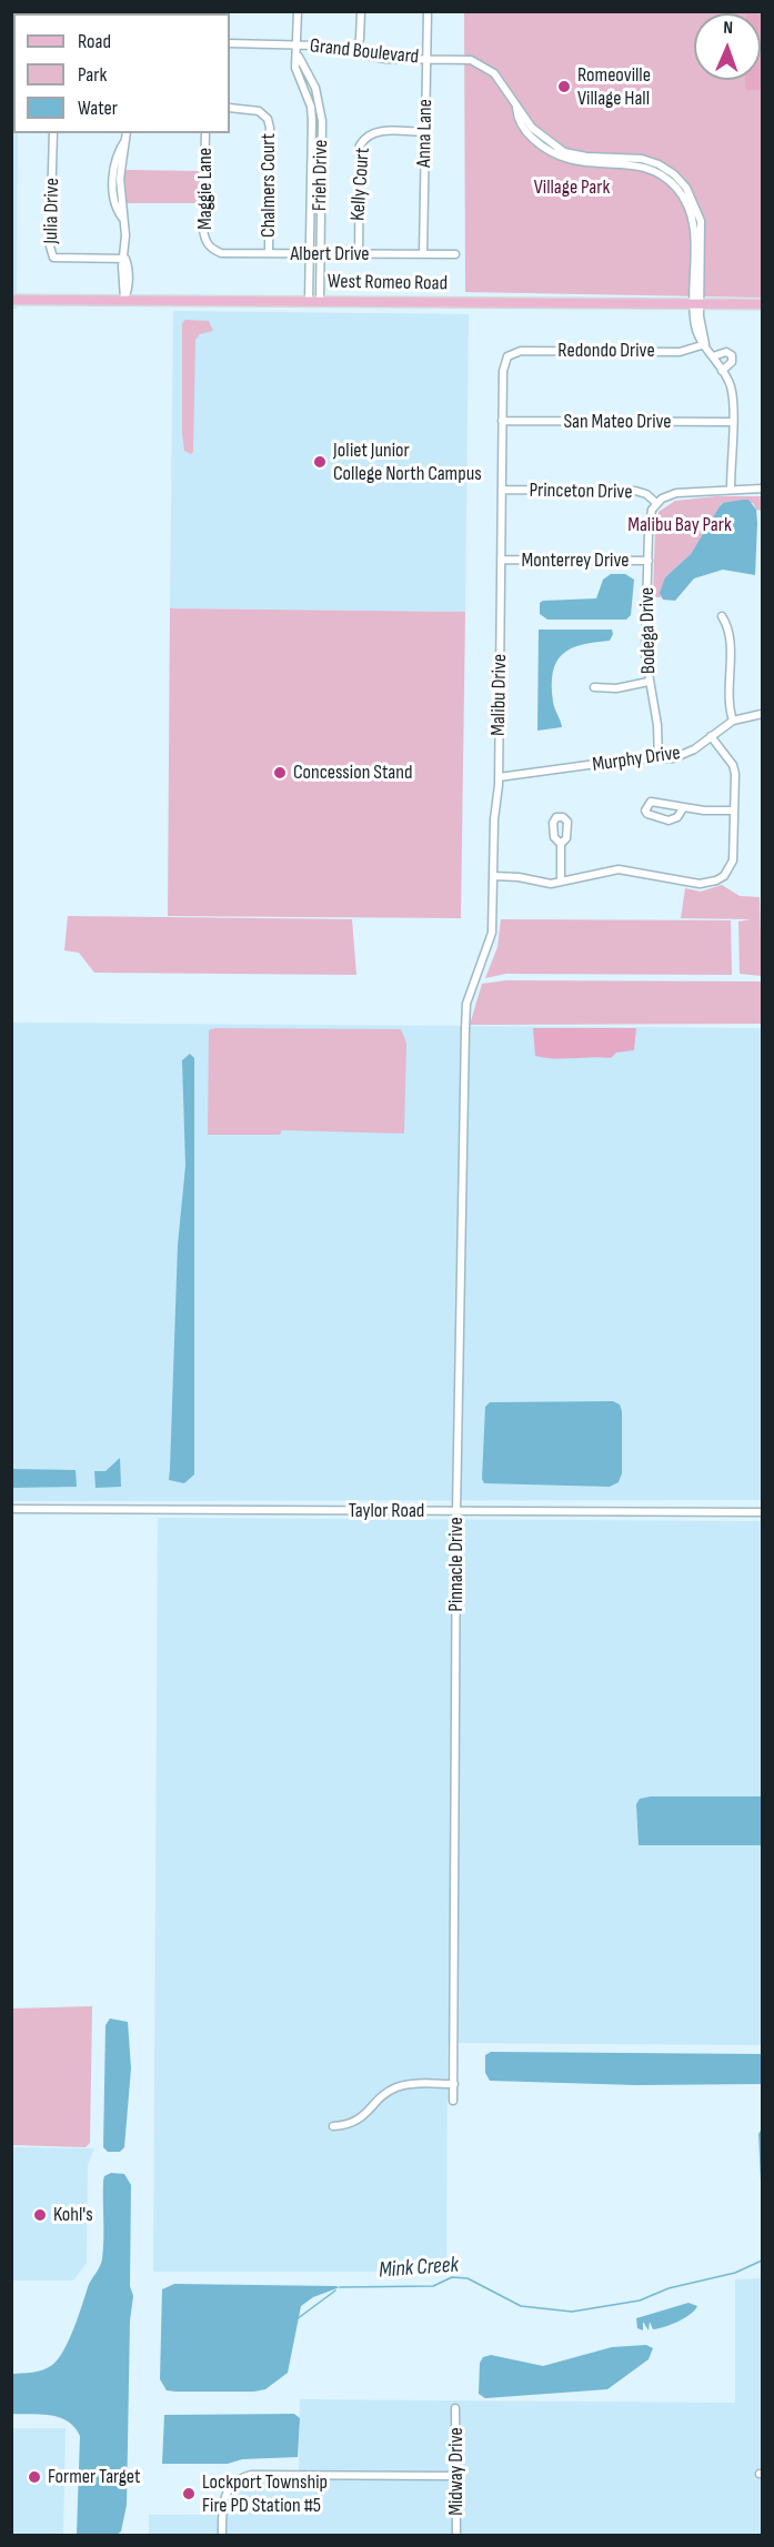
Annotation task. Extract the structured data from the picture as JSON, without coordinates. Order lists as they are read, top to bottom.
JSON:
{
  "streets": {
    "main road": ["West Romeo Road"],
    "street": [
      "Grand Boulevard",
      "Anna Lane",
      "Frieh Drive",
      "Kelly Court",
      "Chalmers Court",
      "Maggie Lane",
      "Julia Drive",
      "Albert Drive",
      "Redondo Drive",
      "San Mateo Drive",
      "Princeton Drive",
      "Monterrey Drive",
      "Bodega Drive",
      "Malibu Drive",
      "Murphy Drive",
      "Taylor Road",
      "Pinnacle Drive",
      "Midway Drive"
    ]
  },
  "crossings": [
    ["Grand Boulevard", "Anna Lane"],
    ["Grand Boulevard", "Frieh Drive"],
    ["Grand Boulevard", "West Romeo Road"],
    ["Grand Boulevard", "Redondo Drive"],
    ["Anna Lane", "Kelly Court"],
    ["Anna Lane", "Albert Drive"],
    ["Frieh Drive", "Albert Drive"],
    ["Frieh Drive", "West Romeo Road"],
    ["Kelly Court", "Albert Drive"],
    ["Chalmers Court", "Albert Drive"],
    ["Maggie Lane", "Albert Drive"],
    ["Redondo Drive", "Malibu Drive"],
    ["San Mateo Drive", "Malibu Drive"],
    ["Princeton Drive", "Bodega Drive"],
    ["Princeton Drive", "Malibu Drive"],
    ["Monterrey Drive", "Bodega Drive"],
    ["Monterrey Drive", "Malibu Drive"],
    ["Bodega Drive", "Murphy Drive"],
    ["Malibu Drive", "Murphy Drive"],
    ["Malibu Drive", "Pinnacle Drive"],
    ["Taylor Road", "Pinnacle Drive"]
  ],
  "water": ["Mink Creek"],
  "parks": ["Village Park", "Malibu Bay Park"],
  "places": [
    "Romeoville Village Hall",
    "Joliet Junior College North Campus",
    "Concession Stand",
    "Kohl's",
    "Former Target",
    "Lockport Township Fire PD Station #5"
  ],
  "legend": ["Road", "Park", "Water"],
  "north": "top"
}
